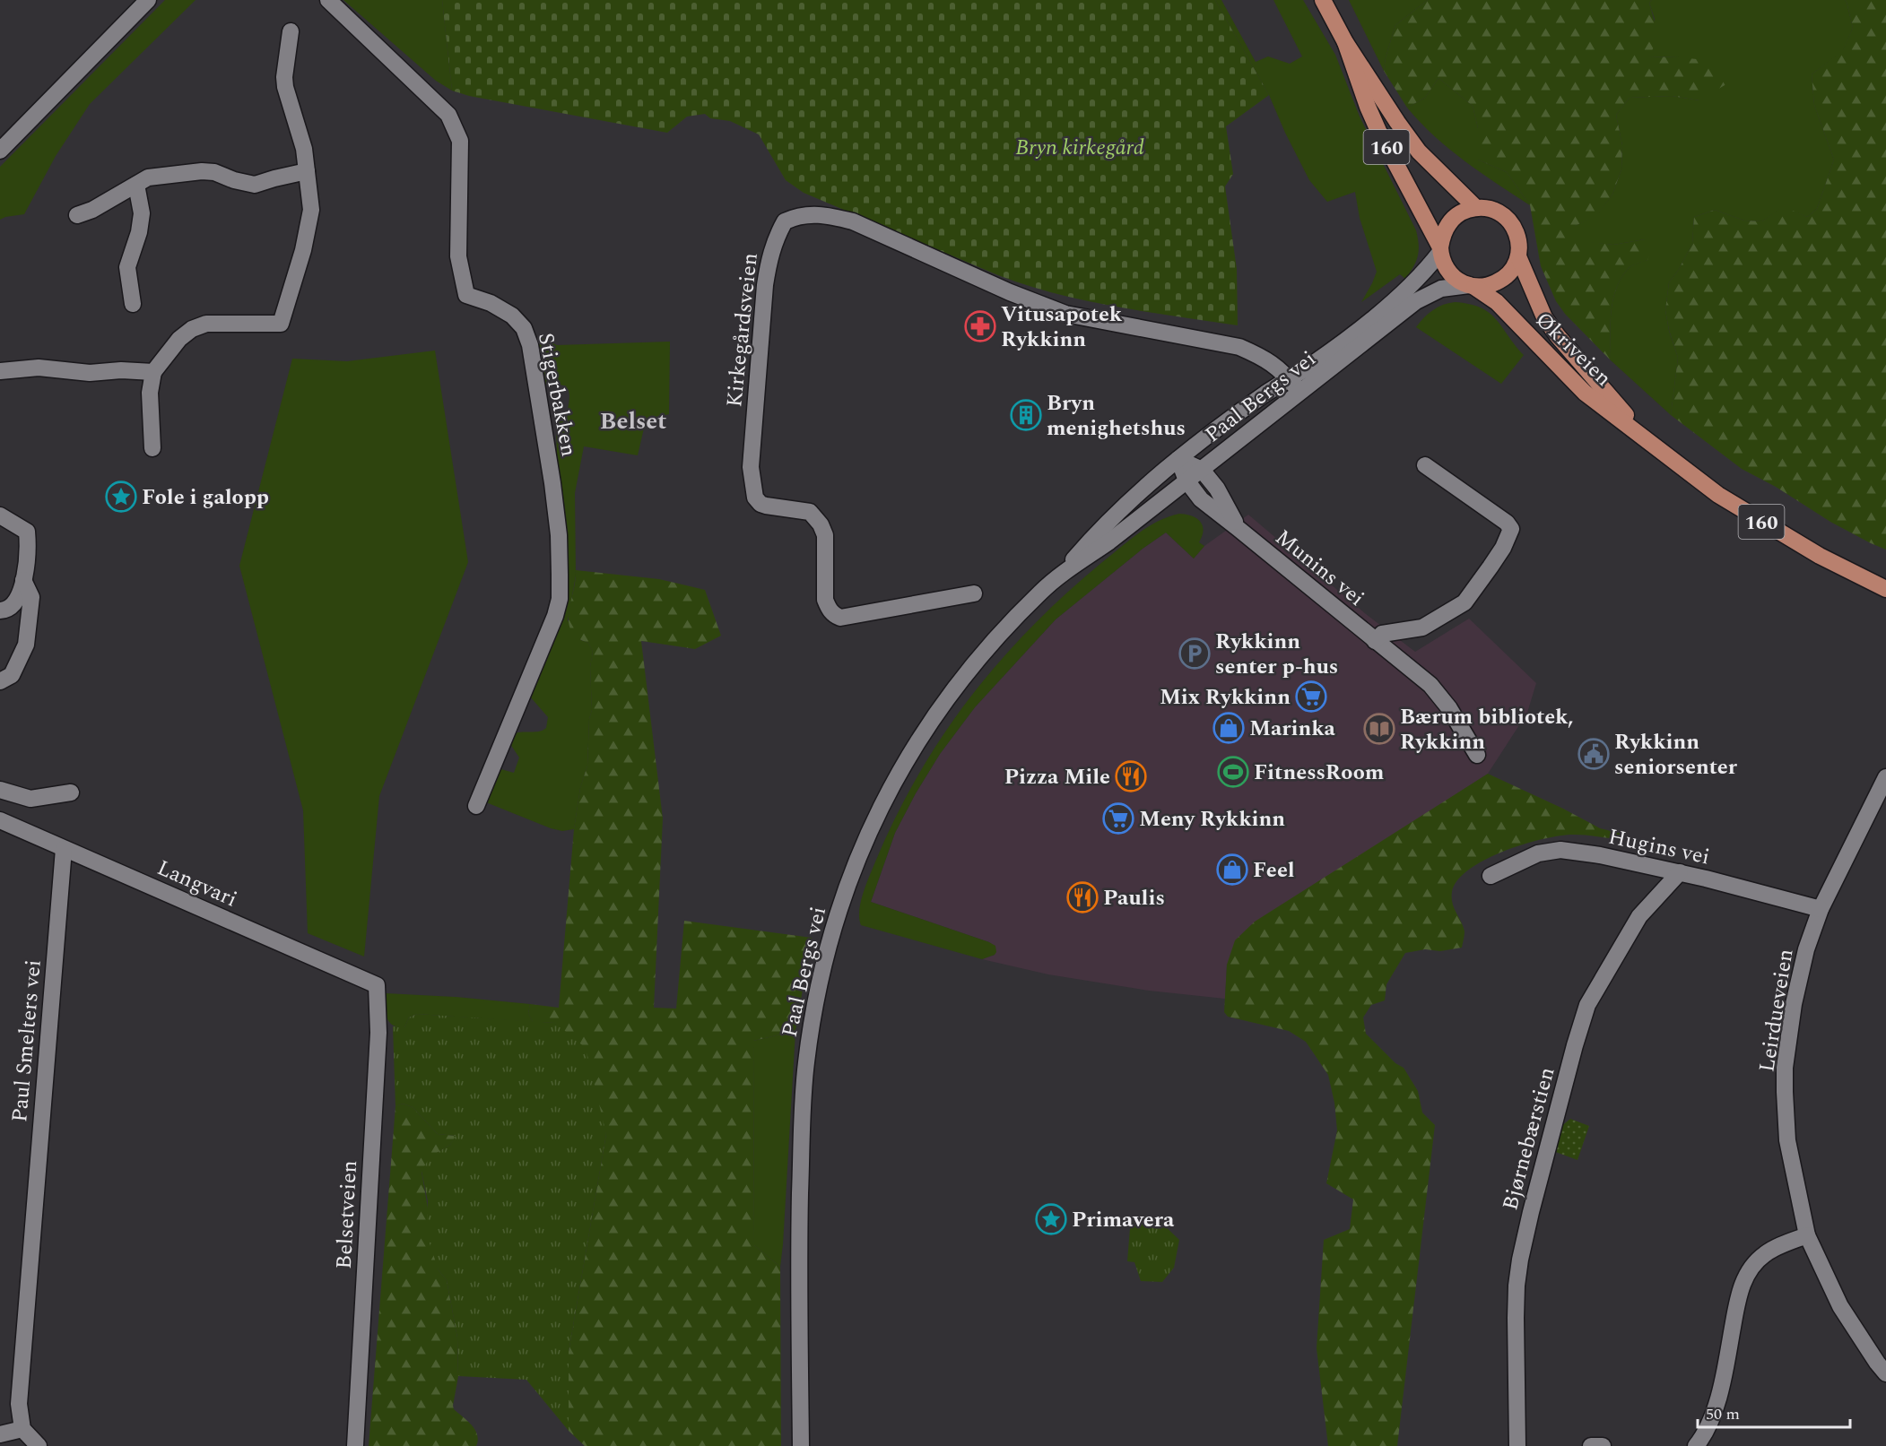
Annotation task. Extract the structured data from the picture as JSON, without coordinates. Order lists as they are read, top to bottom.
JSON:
{
  "streets": {
    "main road": ["160", "Økriveien"],
    "street": [
      "Kirkegårdsveien",
      "Stigerbakken",
      "Paal Bergs vei",
      "Munins vei",
      "Hugins vei",
      "Langvari",
      "Leirdueveien",
      "Paul Smelters vei",
      "Bjørnebærstien",
      "Belsetveien"
    ]
  },
  "crossings": [
    ["160", "Økriveien"],
    ["160", "Paal Bergs vei"],
    ["Kirkegårdsveien", "Paal Bergs vei"],
    ["Økriveien", "Paal Bergs vei"],
    ["Paal Bergs vei", "Munins vei"],
    ["Hugins vei", "Leirdueveien"],
    ["Hugins vei", "Bjørnebærstien"],
    ["Langvari", "Paul Smelters vei"],
    ["Langvari", "Belsetveien"]
  ],
  "districts": ["Belset"],
  "parks": ["Bryn kirkegård"],
  "places": {
    "pharmacy": ["Vitusapotek Rykkinn"],
    "building": ["Bryn menighetshus"],
    "place": ["Fole i galopp", "Primavera"],
    "parking": ["Rykkinn senter p-hus"],
    "supermarket": ["Mix Rykkinn", "Meny Rykkinn"],
    "shop": ["Marinka", "Feel"],
    "library": ["Bærum bibliotek, Rykkinn"],
    "public building": ["Rykkinn seniorsenter"],
    "sports": ["FitnessRoom"],
    "restaurant": ["Pizza Mile", "Paulis"]
  },
  "scale_bar": "50 m"
}
